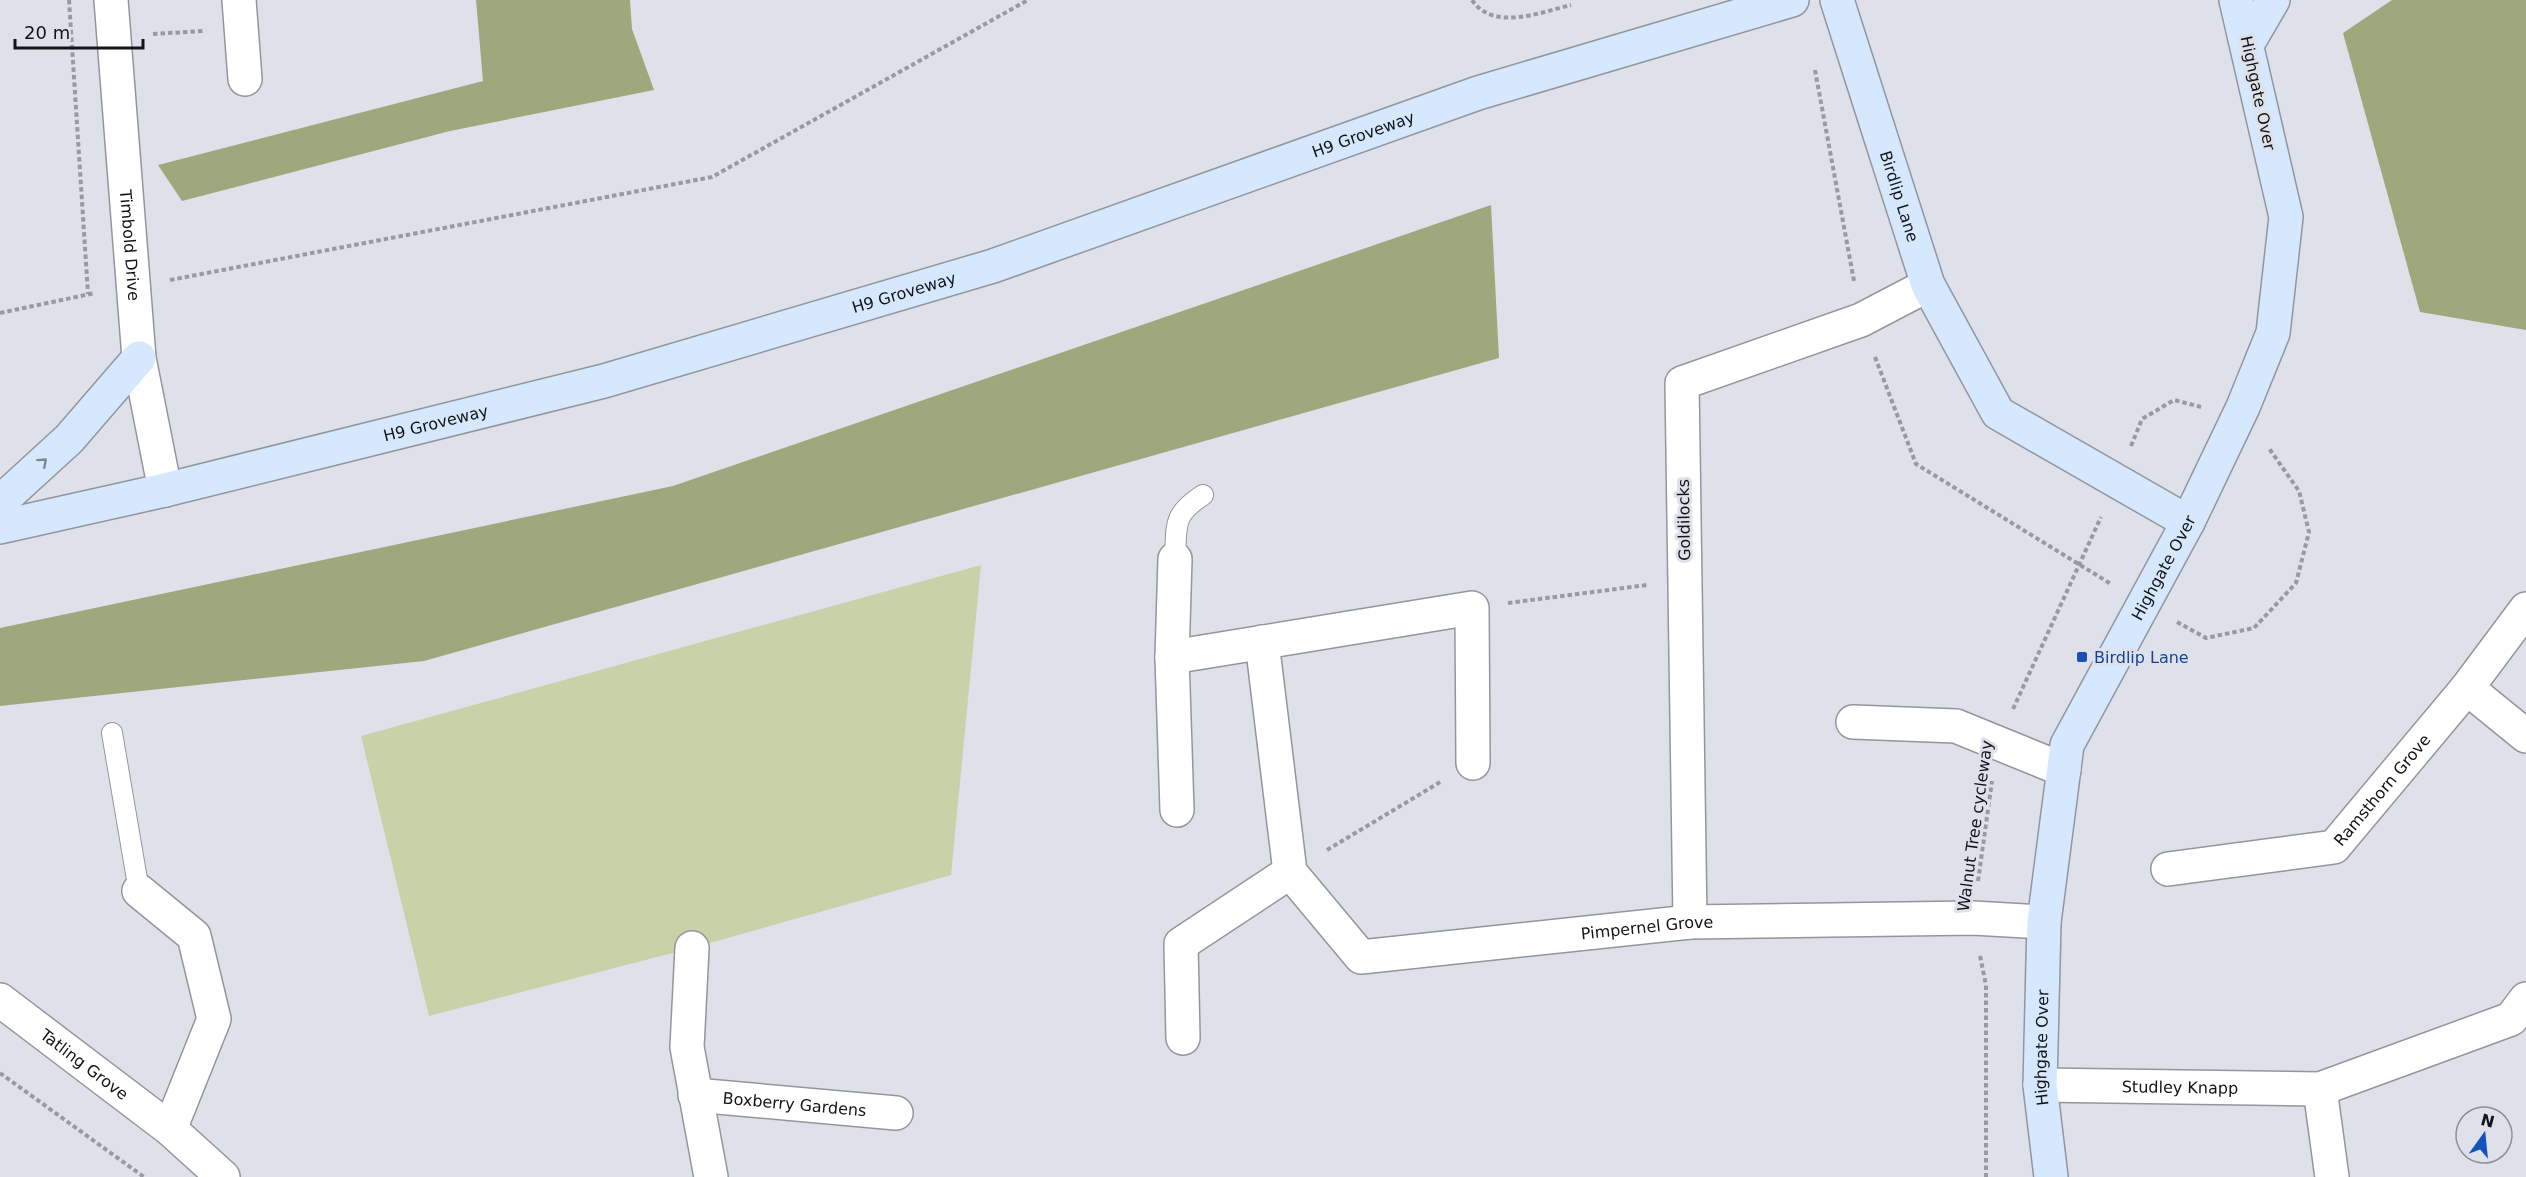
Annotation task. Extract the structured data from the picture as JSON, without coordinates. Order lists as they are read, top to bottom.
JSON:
{
  "streets": {
    "street": [
      "Highgate Over",
      "H9 Groveway",
      "Birdlip Lane",
      "Timbold Drive",
      "Goldilocks",
      "Ramsthorn Grove",
      "Pimpernel Grove",
      "Tatling Grove",
      "Studley Knapp",
      "Boxberry Gardens"
    ],
    "path": ["Walnut Tree cycleway"]
  },
  "crossings": [
    ["Highgate Over", "Birdlip Lane"],
    ["Highgate Over", "Pimpernel Grove"],
    ["Highgate Over", "Studley Knapp"],
    ["H9 Groveway", "Timbold Drive"],
    ["Birdlip Lane", "Goldilocks"],
    ["Goldilocks", "Pimpernel Grove"],
    ["Walnut Tree cycleway", "Pimpernel Grove"]
  ],
  "places": {
    "transit": ["Birdlip Lane"]
  },
  "scale_bar": "20 m",
  "north": "top"
}
